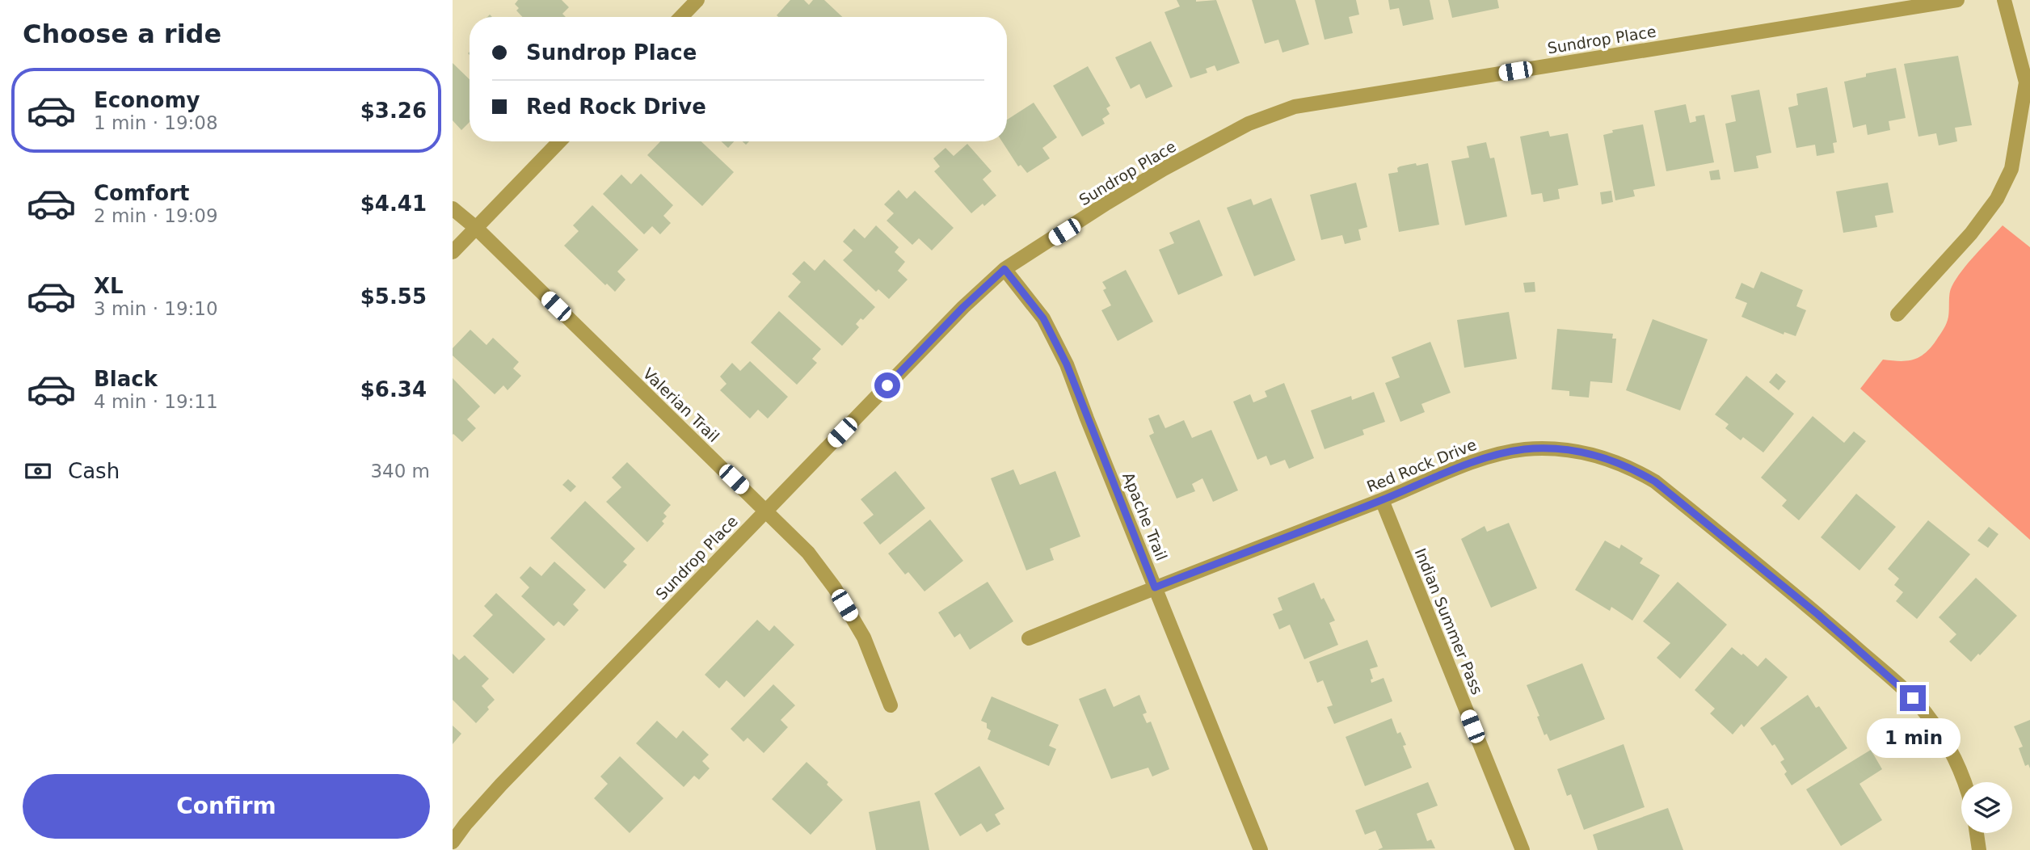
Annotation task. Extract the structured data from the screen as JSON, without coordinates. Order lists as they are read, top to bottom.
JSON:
{
  "streets": {
    "street": [
      "Sundrop Place",
      "Valerian Trail",
      "Red Rock Drive",
      "Apache Trail",
      "Indian Summer Pass"
    ]
  },
  "crossings": [
    ["Sundrop Place", "Valerian Trail"],
    ["Sundrop Place", "Apache Trail"],
    ["Red Rock Drive", "Apache Trail"],
    ["Red Rock Drive", "Indian Summer Pass"]
  ],
  "page": {
    "heading": "Choose a ride",
    "banner": ["Sundrop Place", "Red Rock Drive"],
    "list": [
      {
        "name": "Economy",
        "note": "1 min · 19:08",
        "value": "$3.26"
      },
      {
        "name": "Comfort",
        "note": "2 min · 19:09",
        "value": "$4.41"
      },
      {
        "name": "XL",
        "note": "3 min · 19:10",
        "value": "$5.55"
      },
      {
        "name": "Black",
        "note": "4 min · 19:11",
        "value": "$6.34"
      }
    ],
    "pay": ["Cash", "340 m"],
    "bubble": "1 min",
    "buttons": "Confirm"
  }
}
